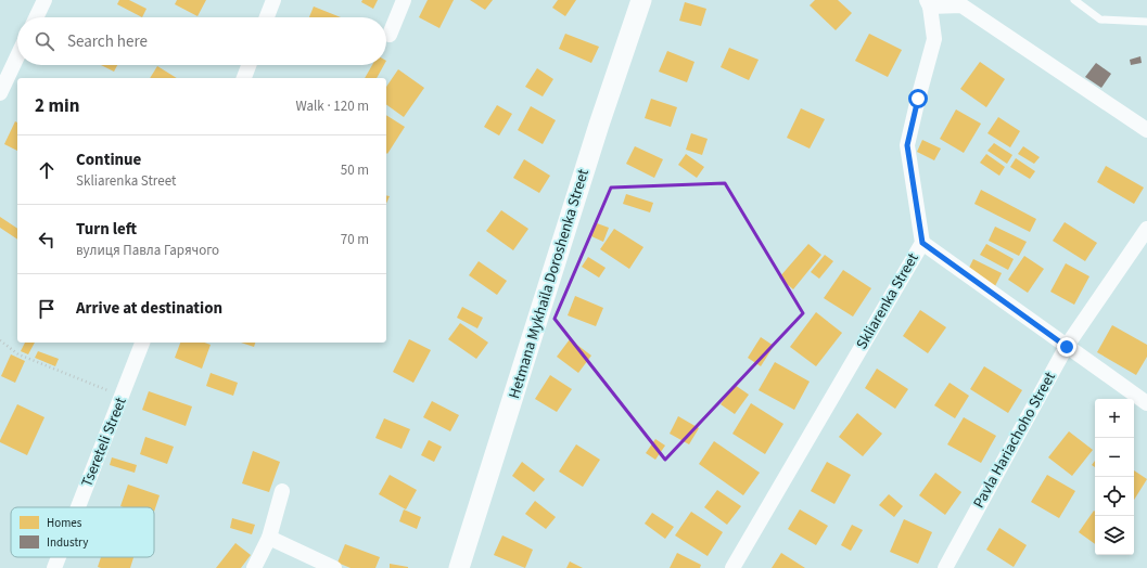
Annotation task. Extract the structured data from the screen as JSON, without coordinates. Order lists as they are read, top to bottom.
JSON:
{
  "streets": {
    "street": [
      "Hetmana Mykhaila Doroshenka Street",
      "Skliarenka Street",
      "Pavla Hariachoho Street",
      "Tsereteli Street"
    ]
  },
  "legend": ["Homes", "Industry"],
  "page": {
    "search": "Search here",
    "heading": ["2 min", "Walk · 120 m"],
    "list": [
      ["Continue", "Skliarenka Street", "50 m"],
      ["Turn left", "вулиця Павла Гарячого", "70 m"],
      "Arrive at destination"
    ],
    "map_buttons": ["+", "−"]
  }
}
